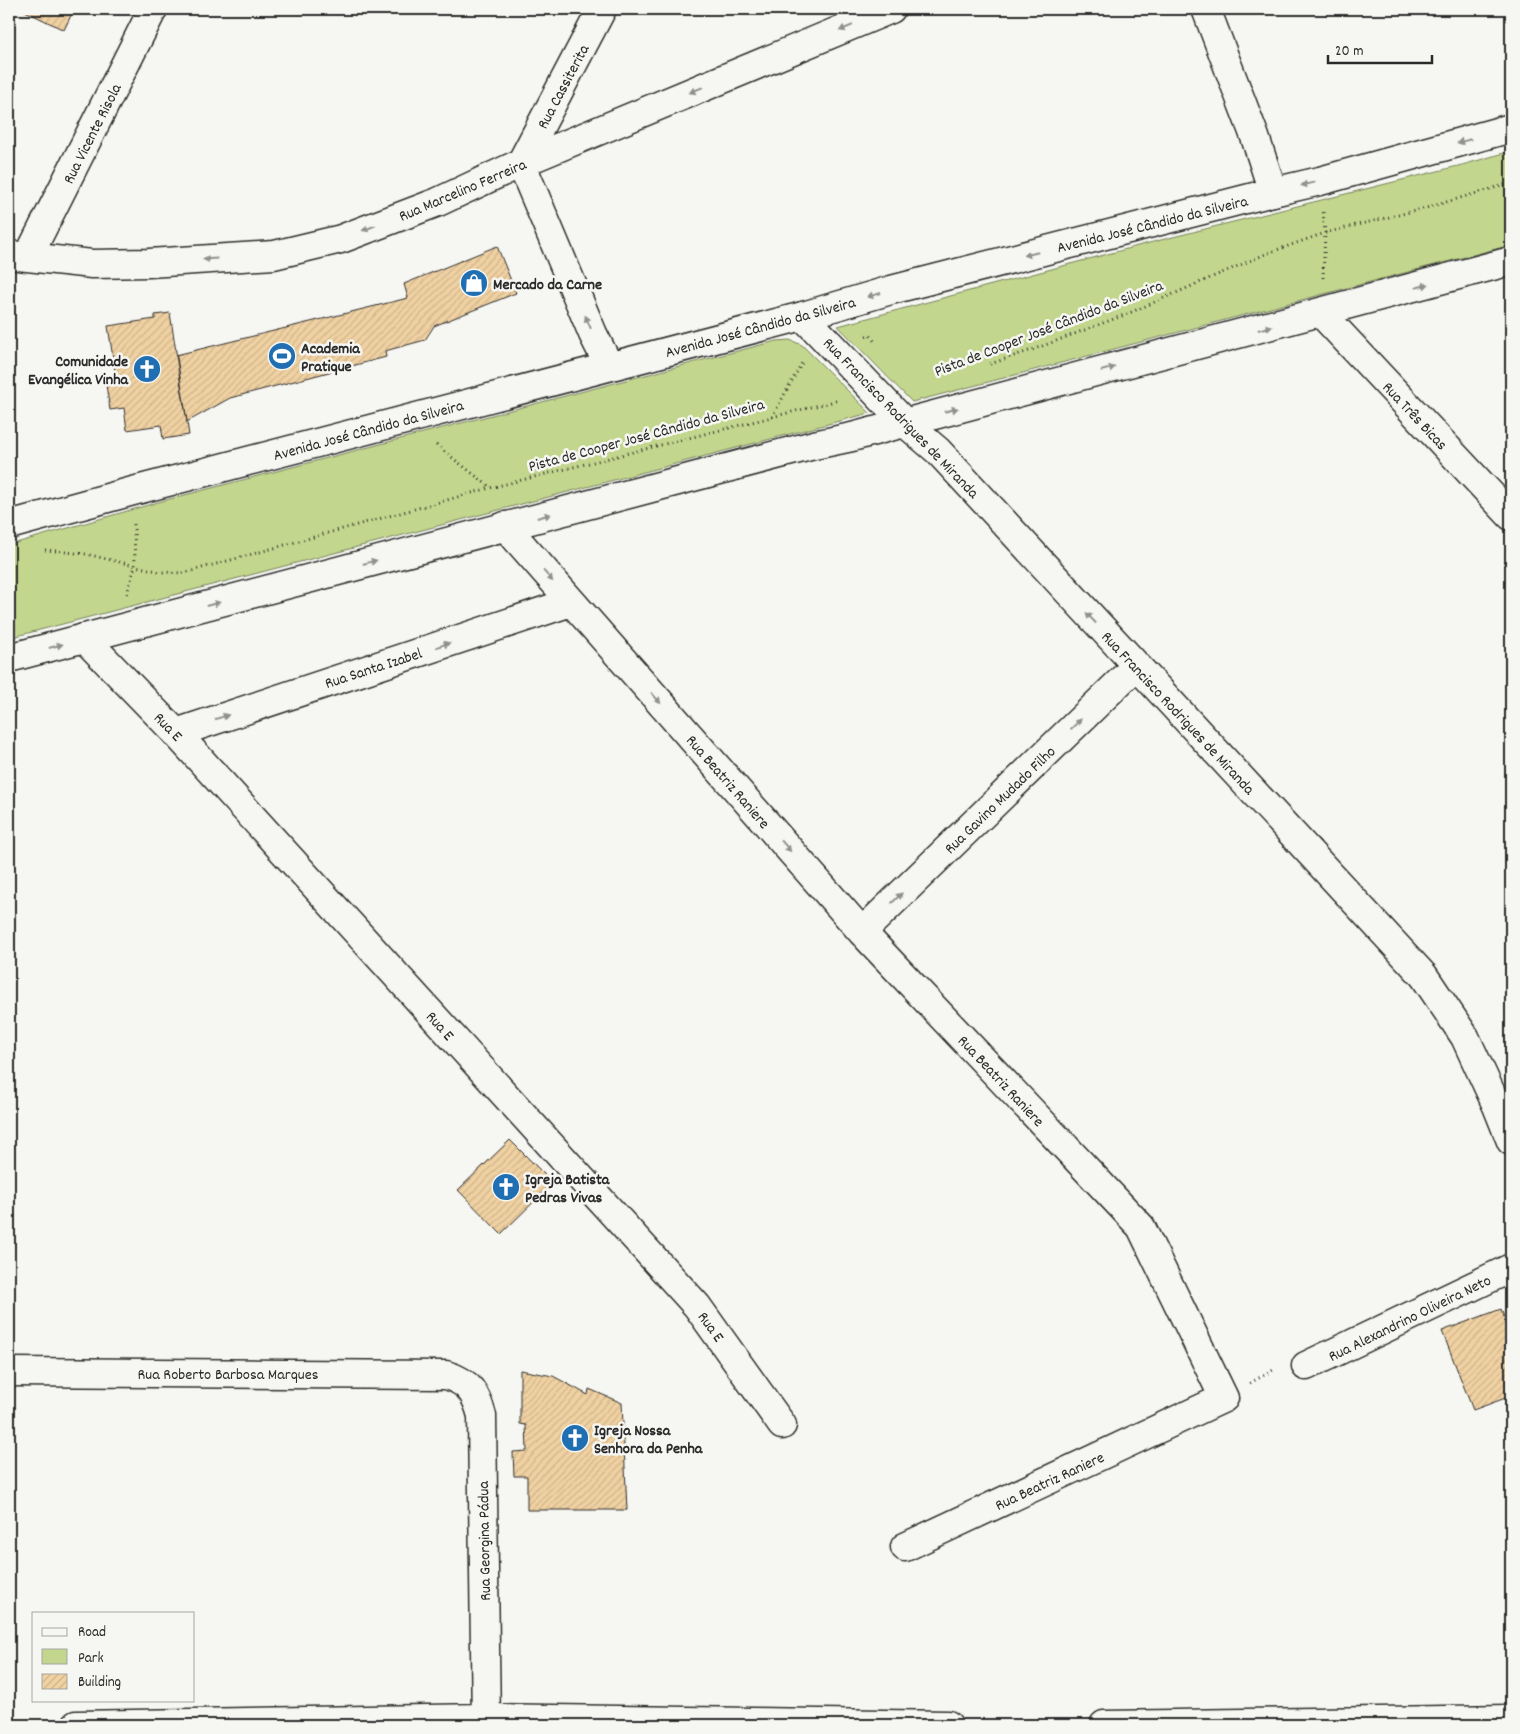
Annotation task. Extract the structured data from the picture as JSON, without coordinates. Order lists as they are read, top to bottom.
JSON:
{
  "streets": {
    "street": [
      "Rua Cassiterita",
      "Rua Vicente Risola",
      "Rua Marcelino Ferreira",
      "Avenida José Cândido da Silveira",
      "Rua Três Bicas",
      "Rua Francisco Rodrigues de Miranda",
      "Rua Santa Izabel",
      "Rua E",
      "Rua Beatriz Raniere",
      "Rua Gavino Mudado Filho",
      "Rua Alexandrino Oliveira Neto",
      "Rua Roberto Barbosa Marques",
      "Rua Georgina Pádua"
    ],
    "path": ["Pista de Cooper José Cândido da Silveira"]
  },
  "crossings": [
    ["Rua Cassiterita", "Rua Marcelino Ferreira"],
    ["Rua Vicente Risola", "Rua Marcelino Ferreira"],
    ["Avenida José Cândido da Silveira", "Rua Francisco Rodrigues de Miranda"],
    ["Pista de Cooper José Cândido da Silveira", "Rua Francisco Rodrigues de Miranda"],
    ["Rua Francisco Rodrigues de Miranda", "Rua Gavino Mudado Filho"],
    ["Rua Santa Izabel", "Rua E"],
    ["Rua Santa Izabel", "Rua Beatriz Raniere"],
    ["Rua Beatriz Raniere", "Rua Gavino Mudado Filho"],
    ["Rua Roberto Barbosa Marques", "Rua Georgina Pádua"]
  ],
  "one_way": ["Rua Marcelino Ferreira", "Rua Beatriz Raniere", "Rua Gavino Mudado Filho"],
  "places": {
    "shop": ["Mercado da Carne"],
    "sports": ["Academia Pratique"],
    "church": ["Comunidade Evangélica Vinha", "Igreja Batista Pedras Vivas", "Igreja Nossa Senhora da Penha"]
  },
  "legend": ["Road", "Park", "Building"],
  "scale_bar": "20 m"
}
